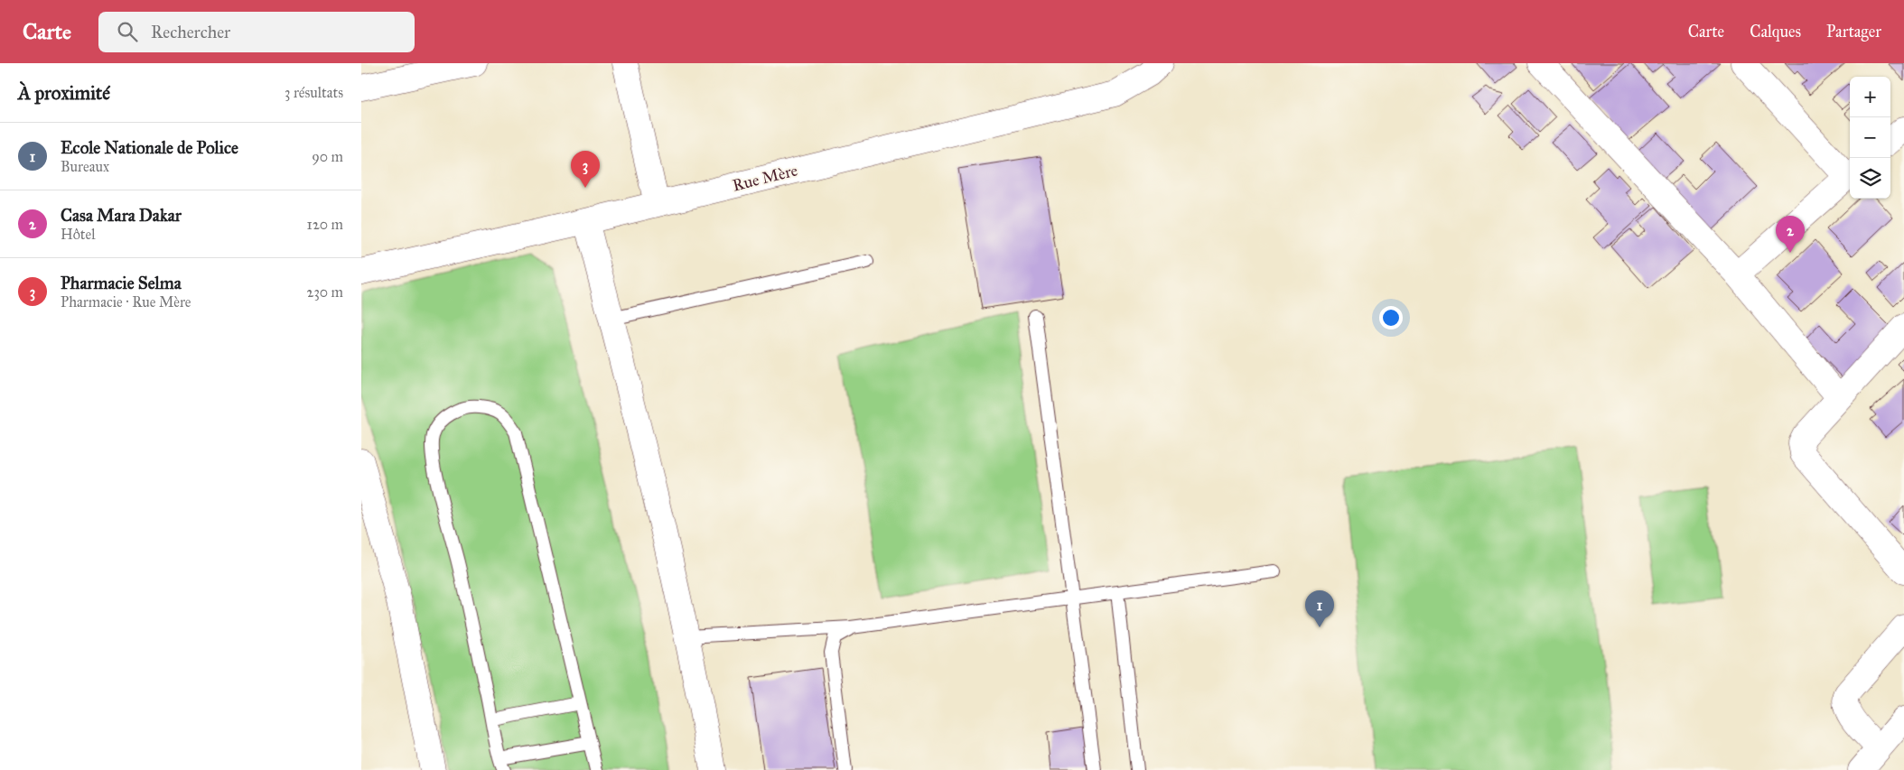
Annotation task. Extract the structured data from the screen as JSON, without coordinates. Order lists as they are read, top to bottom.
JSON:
{
  "streets": {
    "street": ["Rue Mère"]
  },
  "page": {
    "header": "Carte",
    "search": "Rechercher",
    "nav": ["Carte", "Calques", "Partager"],
    "heading": ["À proximité", "3 résultats"],
    "map_buttons": ["+", "−"],
    "list": [
      {
        "mark": "1",
        "name": "Ecole Nationale de Police",
        "note": "Bureaux",
        "value": "90 m"
      },
      {
        "mark": "2",
        "name": "Casa Mara Dakar",
        "note": "Hôtel",
        "value": "120 m"
      },
      {
        "mark": "3",
        "name": "Pharmacie Selma",
        "note": "Pharmacie · Rue Mère",
        "value": "230 m"
      }
    ],
    "pins": ["3", "2", "1"]
  }
}
